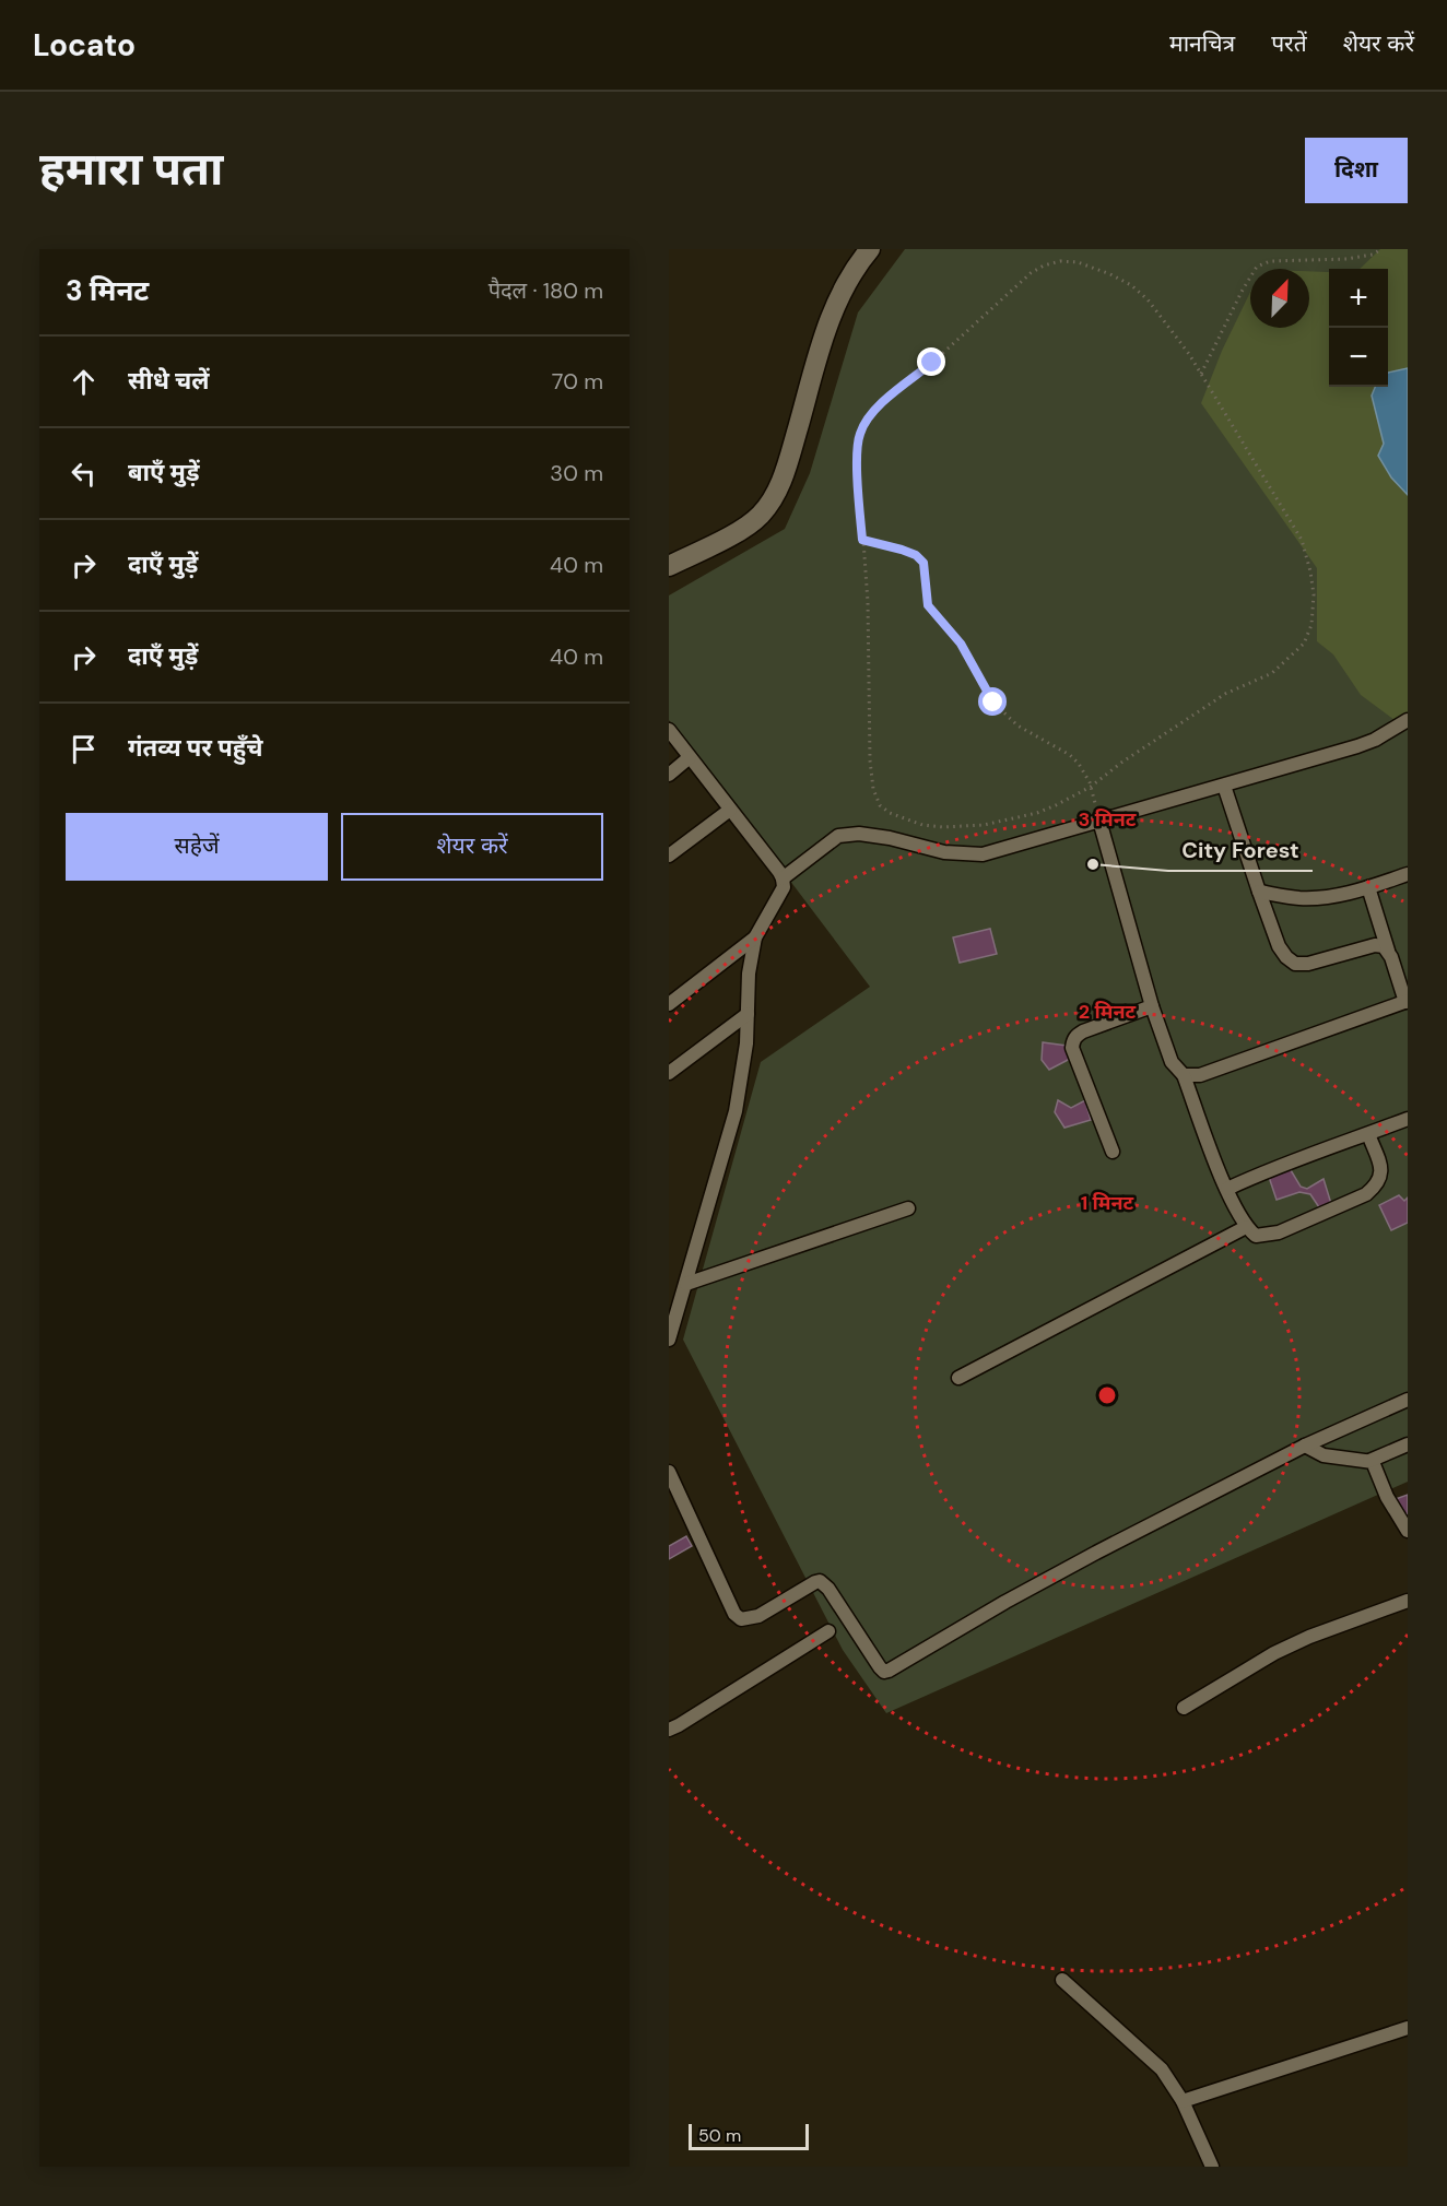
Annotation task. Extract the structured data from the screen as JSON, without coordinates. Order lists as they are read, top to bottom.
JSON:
{
  "places": ["City Forest"],
  "scale_bar": "50 m",
  "north": "top right",
  "page": {
    "header": "Locato",
    "nav": ["मानचित्र", "परतें", "शेयर करें"],
    "buttons": [
      "दिशा",
      ["सहेजें", "शेयर करें"]
    ],
    "title": "हमारा पता",
    "heading": ["3 मिनट", "पैदल · 180 m"],
    "map_buttons": ["+", "−"],
    "list": [
      ["सीधे चलें", "70 m"],
      ["बाएँ मुड़ें", "30 m"],
      ["दाएँ मुड़ें", "40 m"],
      ["दाएँ मुड़ें", "40 m"],
      "गंतव्य पर पहुँचे"
    ],
    "scale": "50 m"
  },
  "rings": ["3 मिनट", "2 मिनट", "1 मिनट"]
}
